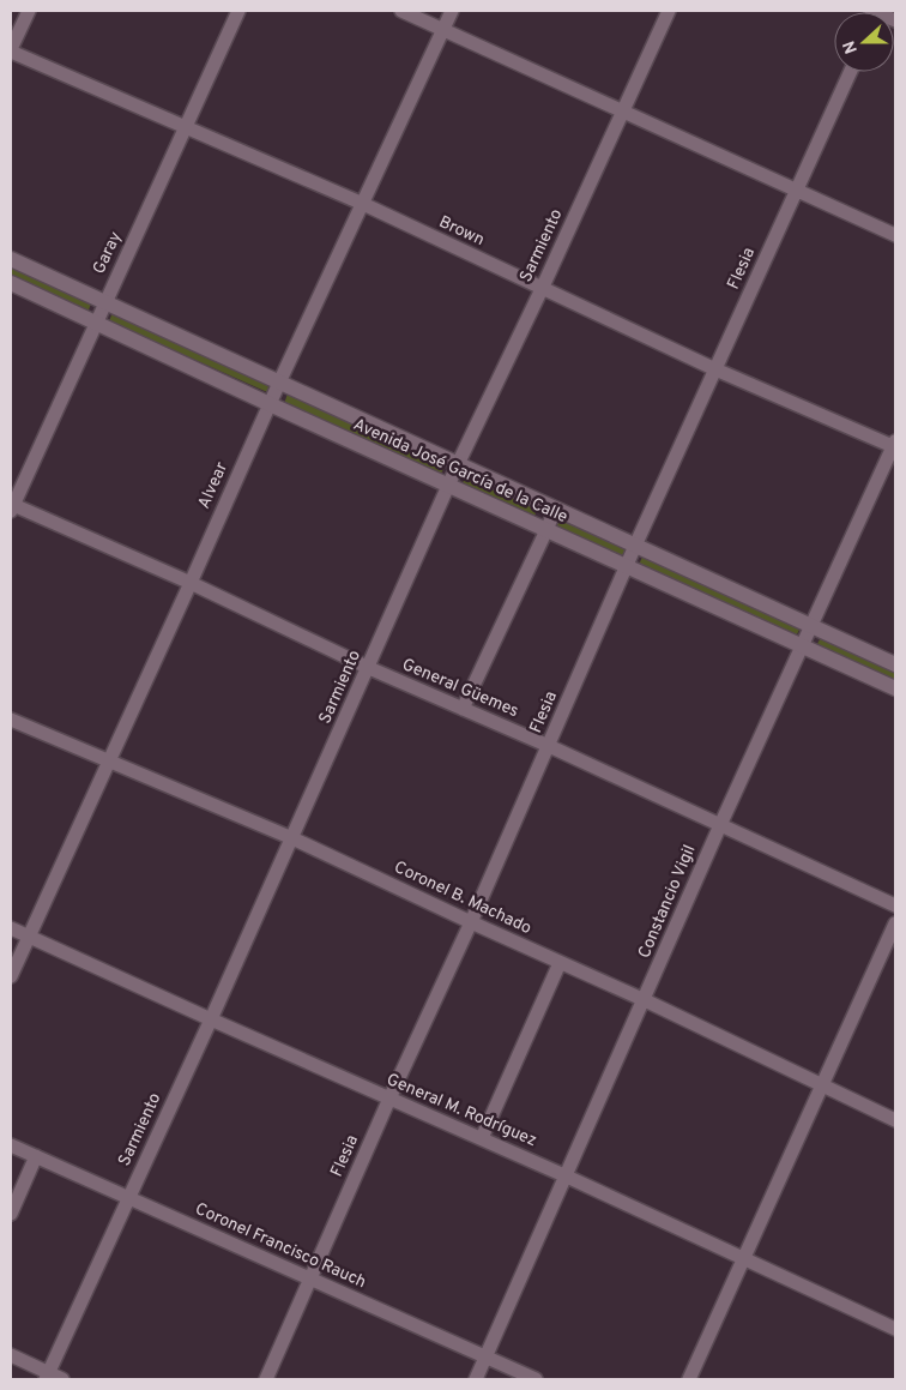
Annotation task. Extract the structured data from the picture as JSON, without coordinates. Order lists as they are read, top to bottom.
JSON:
{
  "streets": {
    "main road": ["Avenida José García de la Calle"],
    "street": [
      "Brown",
      "Sarmiento",
      "Garay",
      "Flesia",
      "Alvear",
      "General Güemes",
      "Coronel B. Machado",
      "Constancio Vigil",
      "General M. Rodríguez",
      "Coronel Francisco Rauch"
    ]
  },
  "crossings": [
    ["Brown", "Sarmiento"],
    ["Brown", "Garay"],
    ["Brown", "Flesia"],
    ["Brown", "Alvear"],
    ["Brown", "Constancio Vigil"],
    ["Sarmiento", "Avenida José García de la Calle"],
    ["Sarmiento", "General Güemes"],
    ["Sarmiento", "Coronel B. Machado"],
    ["Sarmiento", "General M. Rodríguez"],
    ["Sarmiento", "Coronel Francisco Rauch"],
    ["Garay", "Avenida José García de la Calle"],
    ["Garay", "General Güemes"],
    ["Flesia", "Avenida José García de la Calle"],
    ["Flesia", "General Güemes"],
    ["Flesia", "Coronel B. Machado"],
    ["Flesia", "General M. Rodríguez"],
    ["Flesia", "Coronel Francisco Rauch"],
    ["Avenida José García de la Calle", "Alvear"],
    ["Avenida José García de la Calle", "Constancio Vigil"],
    ["Alvear", "General Güemes"],
    ["Alvear", "Coronel B. Machado"],
    ["Alvear", "General M. Rodríguez"],
    ["General Güemes", "Constancio Vigil"],
    ["Coronel B. Machado", "Constancio Vigil"],
    ["Constancio Vigil", "General M. Rodríguez"],
    ["Constancio Vigil", "Coronel Francisco Rauch"]
  ],
  "north": "left"
}
